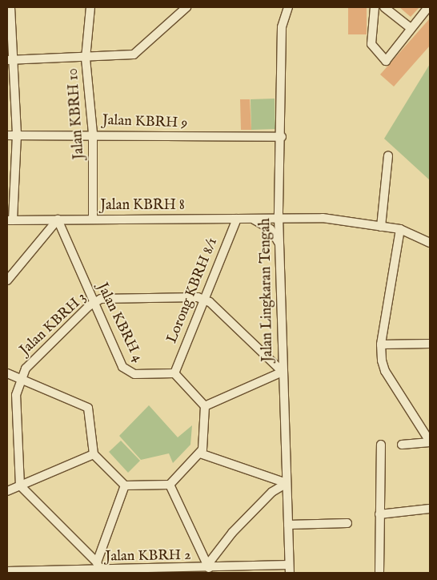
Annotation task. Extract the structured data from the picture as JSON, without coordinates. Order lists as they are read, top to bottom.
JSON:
{
  "streets": {
    "street": [
      "Jalan KBRH 10",
      "Jalan KBRH 9",
      "Jalan KBRH 8",
      "Jalan Lingkaran Tengah",
      "Lorong KBRH 8/1",
      "Jalan KBRH 4",
      "Jalan KBRH 3",
      "Jalan KBRH 2"
    ]
  },
  "crossings": [
    ["Jalan KBRH 10", "Jalan KBRH 9"],
    ["Jalan KBRH 10", "Jalan KBRH 8"],
    ["Jalan KBRH 9", "Jalan Lingkaran Tengah"],
    ["Jalan KBRH 8", "Jalan Lingkaran Tengah"],
    ["Jalan KBRH 8", "Lorong KBRH 8/1"],
    ["Jalan KBRH 8", "Jalan KBRH 4"],
    ["Jalan Lingkaran Tengah", "Jalan KBRH 2"],
    ["Lorong KBRH 8/1", "Jalan KBRH 4"],
    ["Lorong KBRH 8/1", "Jalan KBRH 3"],
    ["Jalan KBRH 4", "Jalan KBRH 3"]
  ]
}
